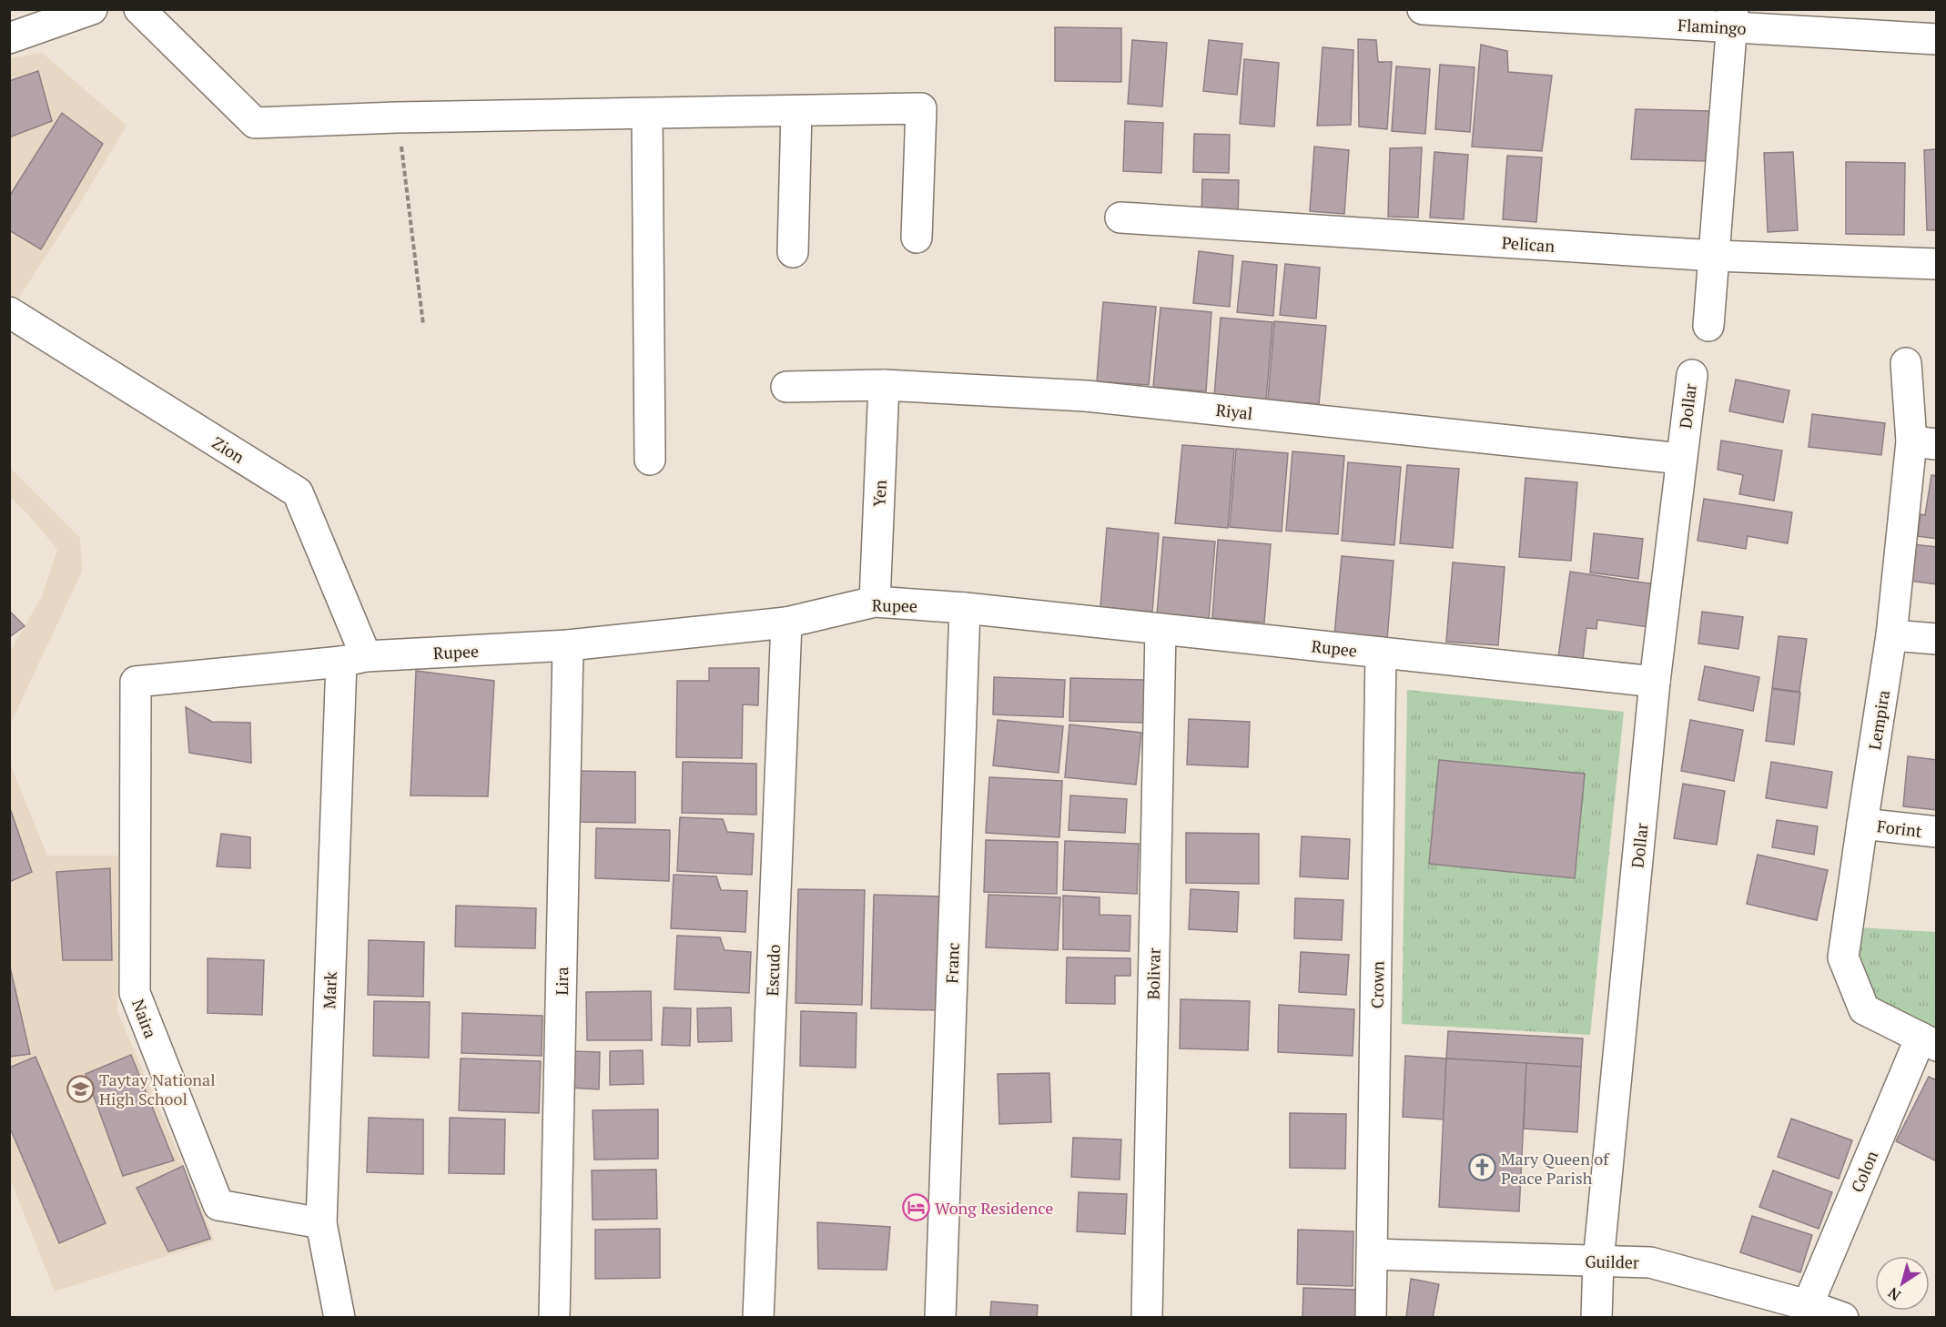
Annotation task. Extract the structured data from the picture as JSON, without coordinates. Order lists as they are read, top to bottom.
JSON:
{
  "streets": {
    "street": [
      "Flamingo",
      "Pelican",
      "Dollar",
      "Riyal",
      "Zion",
      "Yen",
      "Rupee",
      "Lempira",
      "Forint",
      "Franc",
      "Escudo",
      "Bolivar",
      "Lira",
      "Crown",
      "Mark",
      "Naira",
      "Colon",
      "Guilder"
    ]
  },
  "crossings": [
    ["Dollar", "Riyal"],
    ["Dollar", "Rupee"],
    ["Dollar", "Guilder"],
    ["Riyal", "Yen"],
    ["Zion", "Rupee"],
    ["Zion", "Mark"],
    ["Yen", "Rupee"],
    ["Rupee", "Franc"],
    ["Rupee", "Escudo"],
    ["Rupee", "Bolivar"],
    ["Rupee", "Lira"],
    ["Rupee", "Crown"],
    ["Rupee", "Mark"],
    ["Rupee", "Naira"],
    ["Lempira", "Forint"],
    ["Lempira", "Colon"],
    ["Crown", "Guilder"],
    ["Mark", "Naira"],
    ["Colon", "Guilder"]
  ],
  "places": {
    "school or university": ["Taytay National High School"],
    "church": ["Mary Queen of Peace Parish"],
    "hotel": ["Wong Residence"]
  },
  "north": "bottom left"
}
